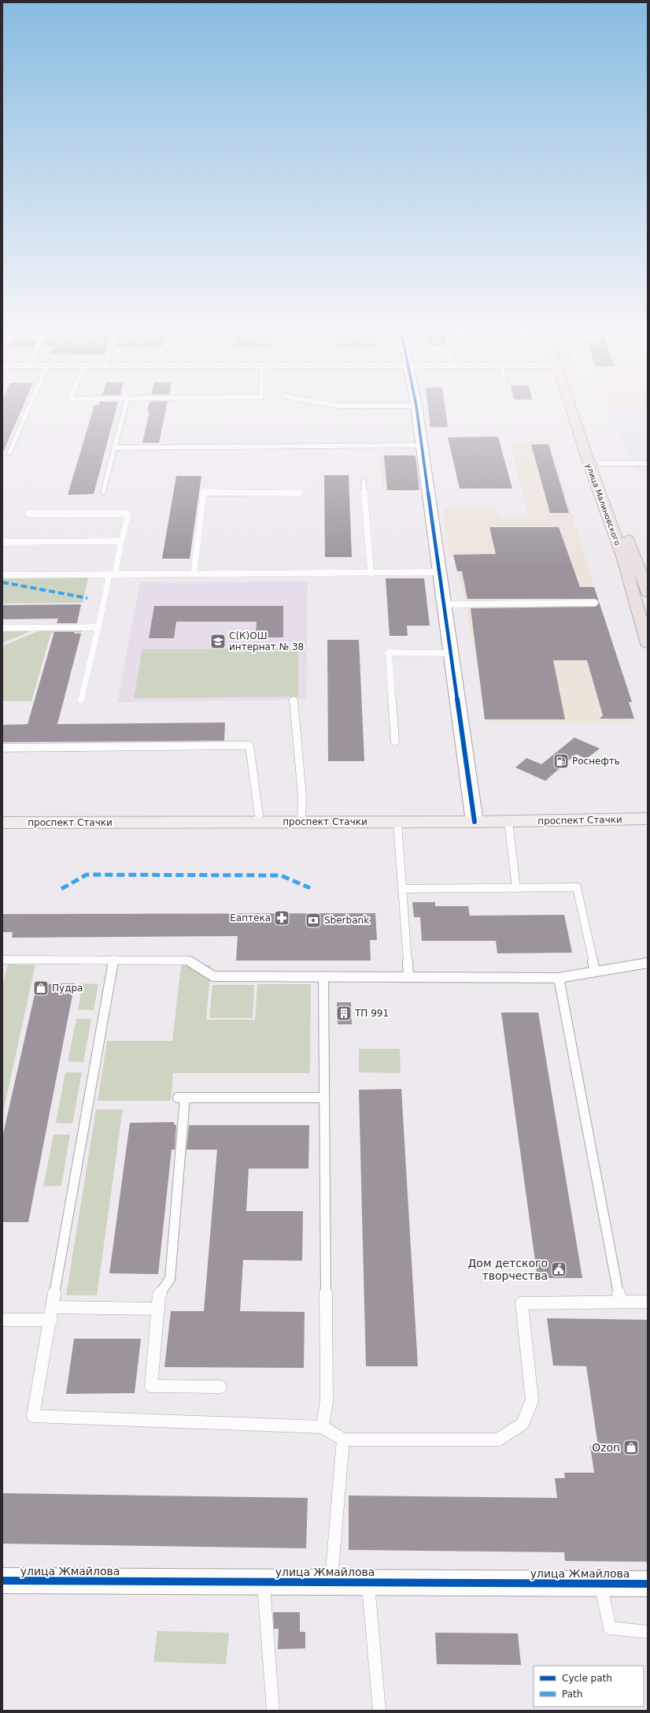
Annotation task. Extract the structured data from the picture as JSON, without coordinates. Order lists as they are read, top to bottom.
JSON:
{
  "streets": {
    "highway": ["улица Малиновского"],
    "main road": ["проспект Стачки"],
    "street": ["улица Жмайлова"]
  },
  "places": {
    "school or university": ["С(К)ОШ интернат № 38"],
    "fuel station": ["Роснефть"],
    "pharmacy": ["Еаптека"],
    "bank": ["Sberbank"],
    "shop": ["Пудра", "Ozon"],
    "building": ["ТП 991"],
    "public building": ["Дом детского творчества"]
  },
  "legend": ["Cycle path", "Path"]
}
